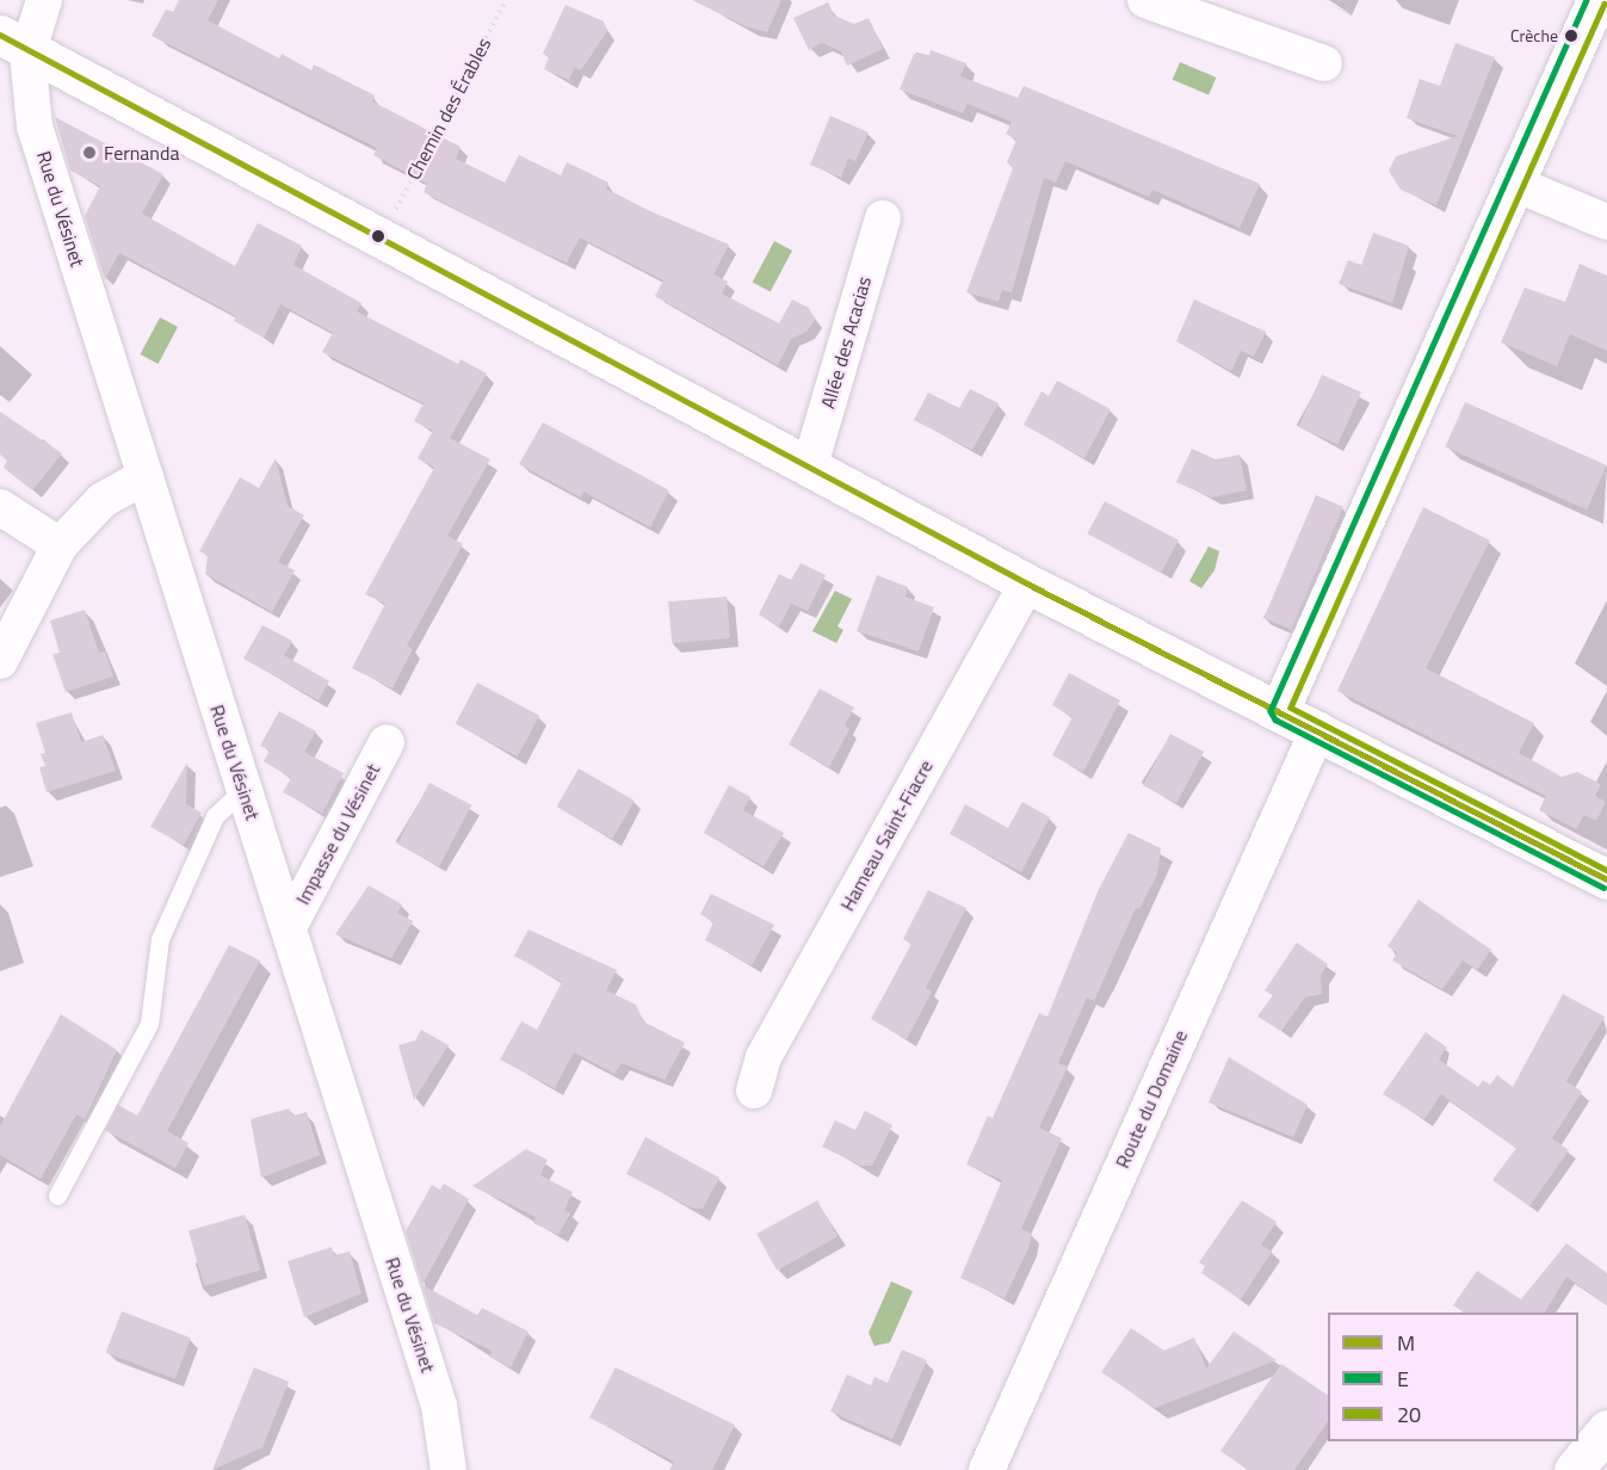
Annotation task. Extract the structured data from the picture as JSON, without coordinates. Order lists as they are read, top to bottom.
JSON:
{
  "streets": {
    "street": [
      "Rue du Vésinet",
      "Allée des Acacias",
      "Impasse du Vésinet",
      "Hameau Saint-Fiacre",
      "Route du Domaine"
    ],
    "path": ["Chemin des Érables"]
  },
  "crossings": [
    ["Rue du Vésinet", "Impasse du Vésinet"]
  ],
  "places": ["Crèche", "Fernanda"],
  "lines": ["transit line E", "transit line 20", "transit line M"],
  "legend": ["M", "E", "20"]
}
